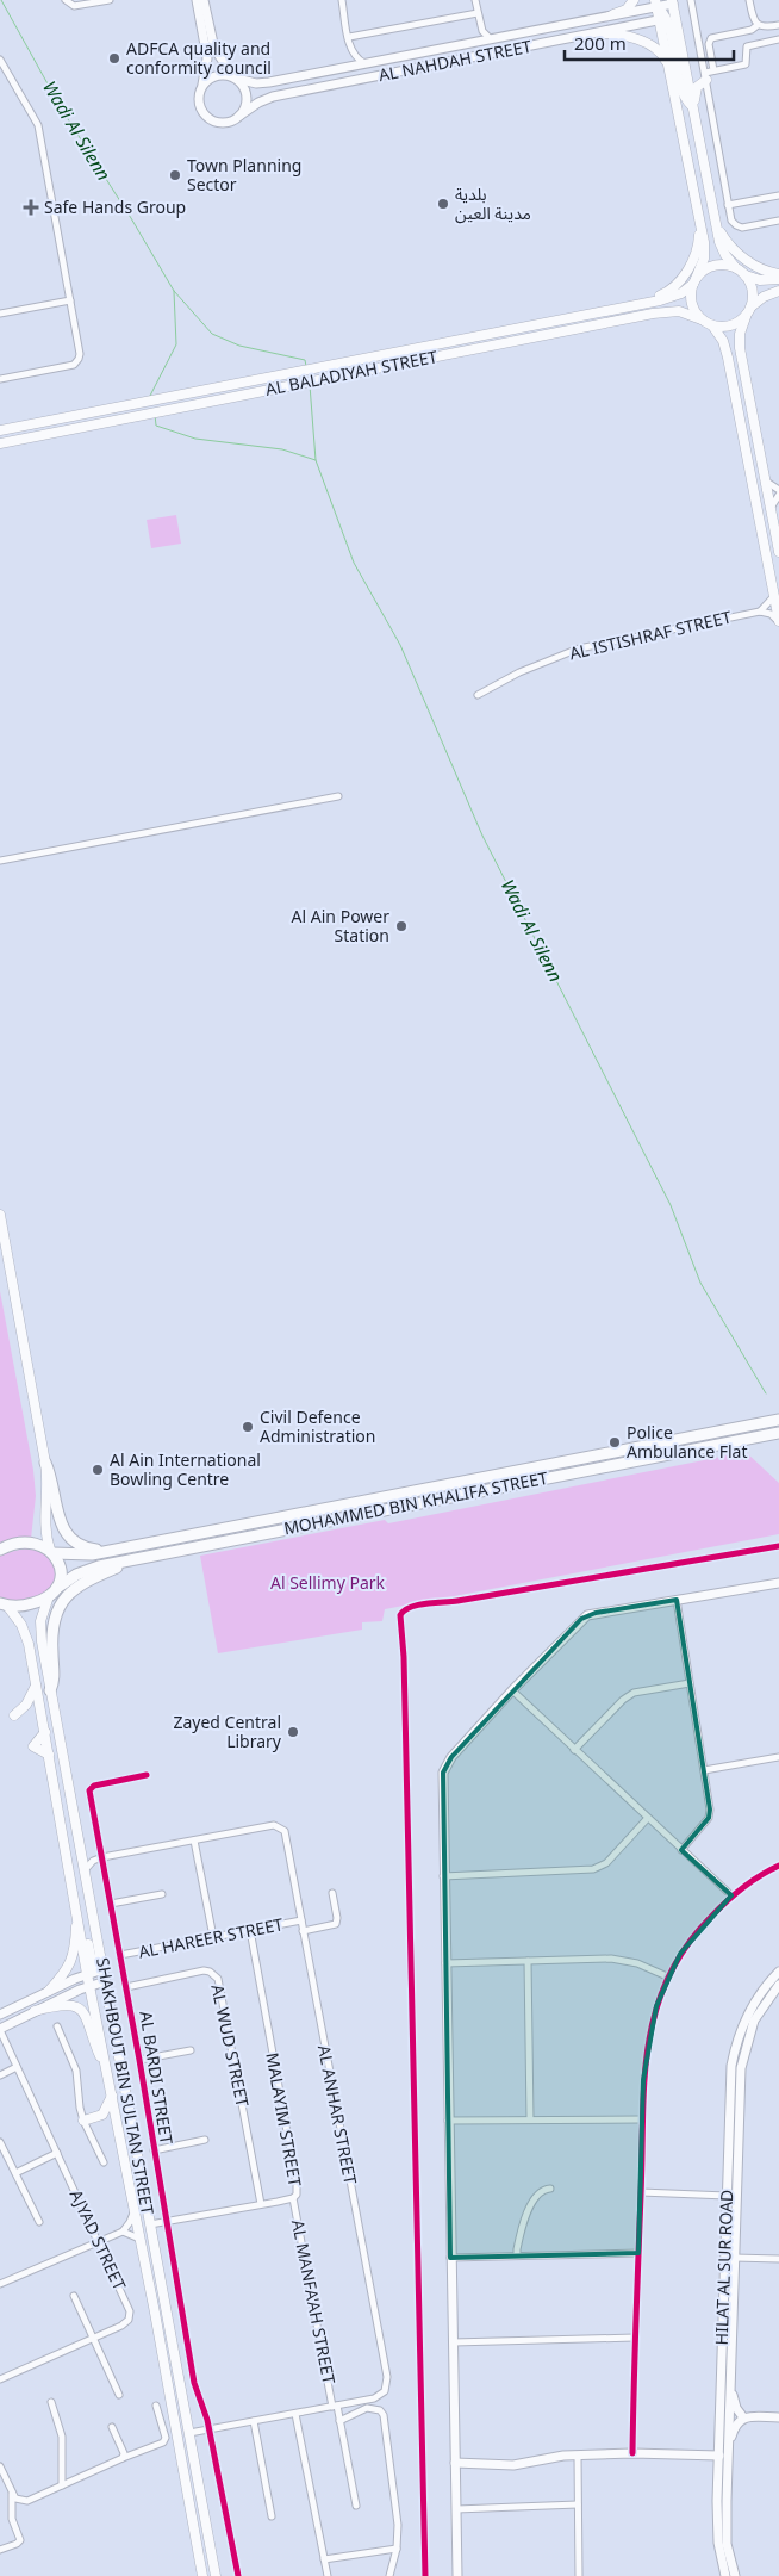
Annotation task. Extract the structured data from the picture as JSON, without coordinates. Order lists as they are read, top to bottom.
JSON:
{
  "streets": {
    "highway": ["MOHAMMED BIN KHALIFA STREET"],
    "main road": ["AL BALADIYAH STREET", "SHAKHBOUT BIN SULTAN STREET"],
    "street": [
      "AL NAHDAH STREET",
      "AL ISTISHRAF STREET",
      "AL HAREER STREET",
      "AL WUD STREET",
      "AL BARDI STREET",
      "AL ANHAR STREET",
      "MALAYIM STREET",
      "AJYAD STREET",
      "HILAT AL SUR ROAD",
      "AL MANFA'AH STREET"
    ]
  },
  "crossings": [
    ["MOHAMMED BIN KHALIFA STREET", "SHAKHBOUT BIN SULTAN STREET"],
    ["AL HAREER STREET", "AL BARDI STREET"],
    ["AL HAREER STREET", "AL ANHAR STREET"],
    ["AL HAREER STREET", "MALAYIM STREET"],
    ["AL WUD STREET", "AL BARDI STREET"],
    ["AL WUD STREET", "MALAYIM STREET"],
    ["AL BARDI STREET", "AL ANHAR STREET"],
    ["AL BARDI STREET", "MALAYIM STREET"],
    ["SHAKHBOUT BIN SULTAN STREET", "AL ANHAR STREET"],
    ["SHAKHBOUT BIN SULTAN STREET", "MALAYIM STREET"],
    ["AL ANHAR STREET", "AL MANFA'AH STREET"],
    ["MALAYIM STREET", "AL MANFA'AH STREET"]
  ],
  "water": ["Wadi Al Silenn"],
  "parks": ["Al Sellimy Park"],
  "places": {
    "other": [
      "ADFCA quality and conformity council",
      "Town Planning Sector",
      "بلدية مدينة العين",
      "Al Ain Power Station",
      "Civil Defence Administration",
      "Police Ambulance Flat",
      "Al Ain International Bowling Centre",
      "Zayed Central Library"
    ],
    "health": ["Safe Hands Group"]
  },
  "scale_bar": "200 m"
}
